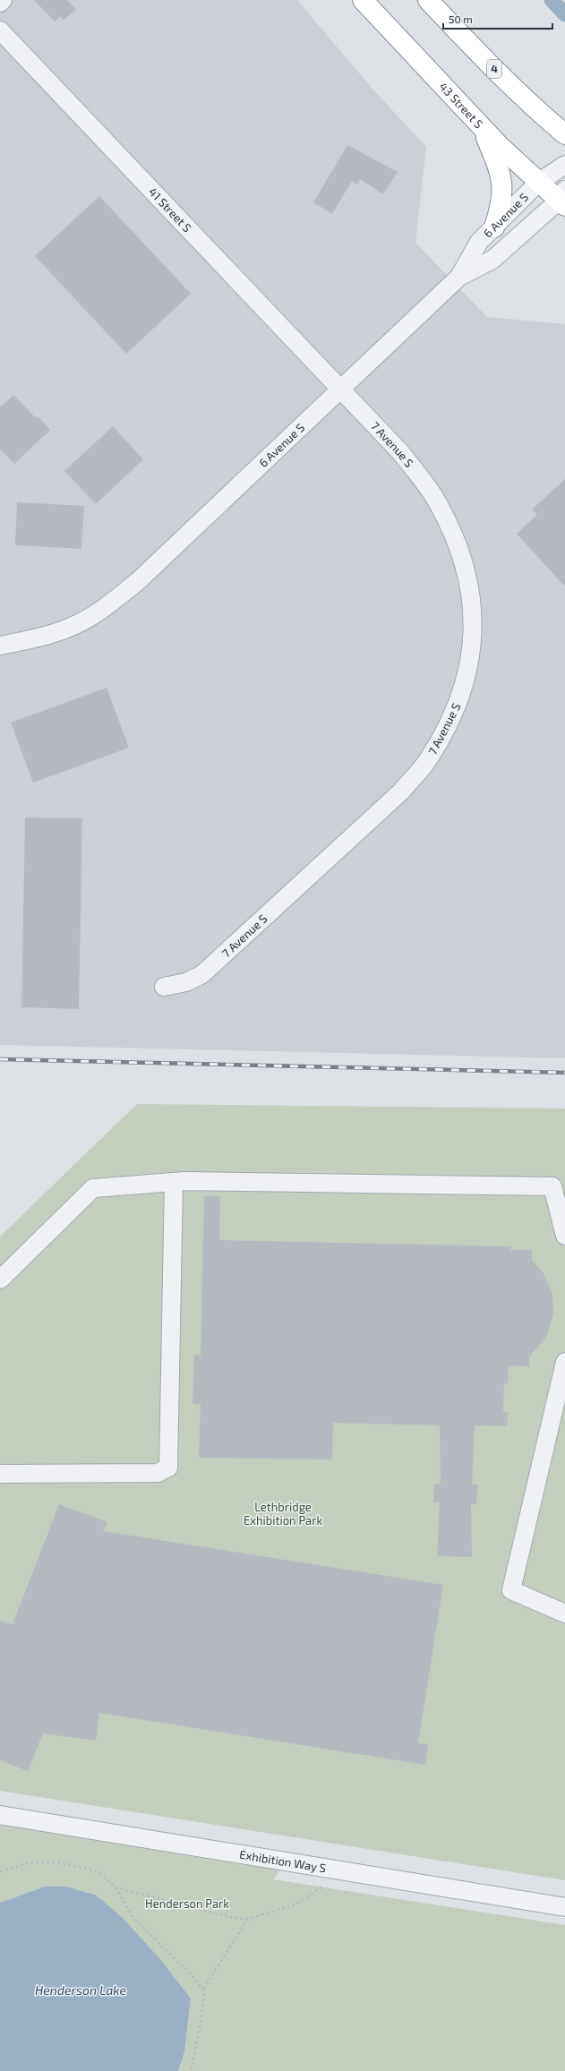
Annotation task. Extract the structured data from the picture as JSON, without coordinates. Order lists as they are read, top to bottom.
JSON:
{
  "streets": {
    "highway": ["4", "43 Street S"],
    "street": [
      "41 Street S",
      "6 Avenue S",
      "7 Avenue S",
      "Exhibition Way S"
    ]
  },
  "crossings": [
    ["43 Street S", "6 Avenue S"],
    ["41 Street S", "6 Avenue S"],
    ["41 Street S", "7 Avenue S"],
    ["6 Avenue S", "7 Avenue S"]
  ],
  "water": ["Henderson Lake"],
  "parks": ["Lethbridge Exhibition Park", "Henderson Park"],
  "scale_bar": "50 m"
}
